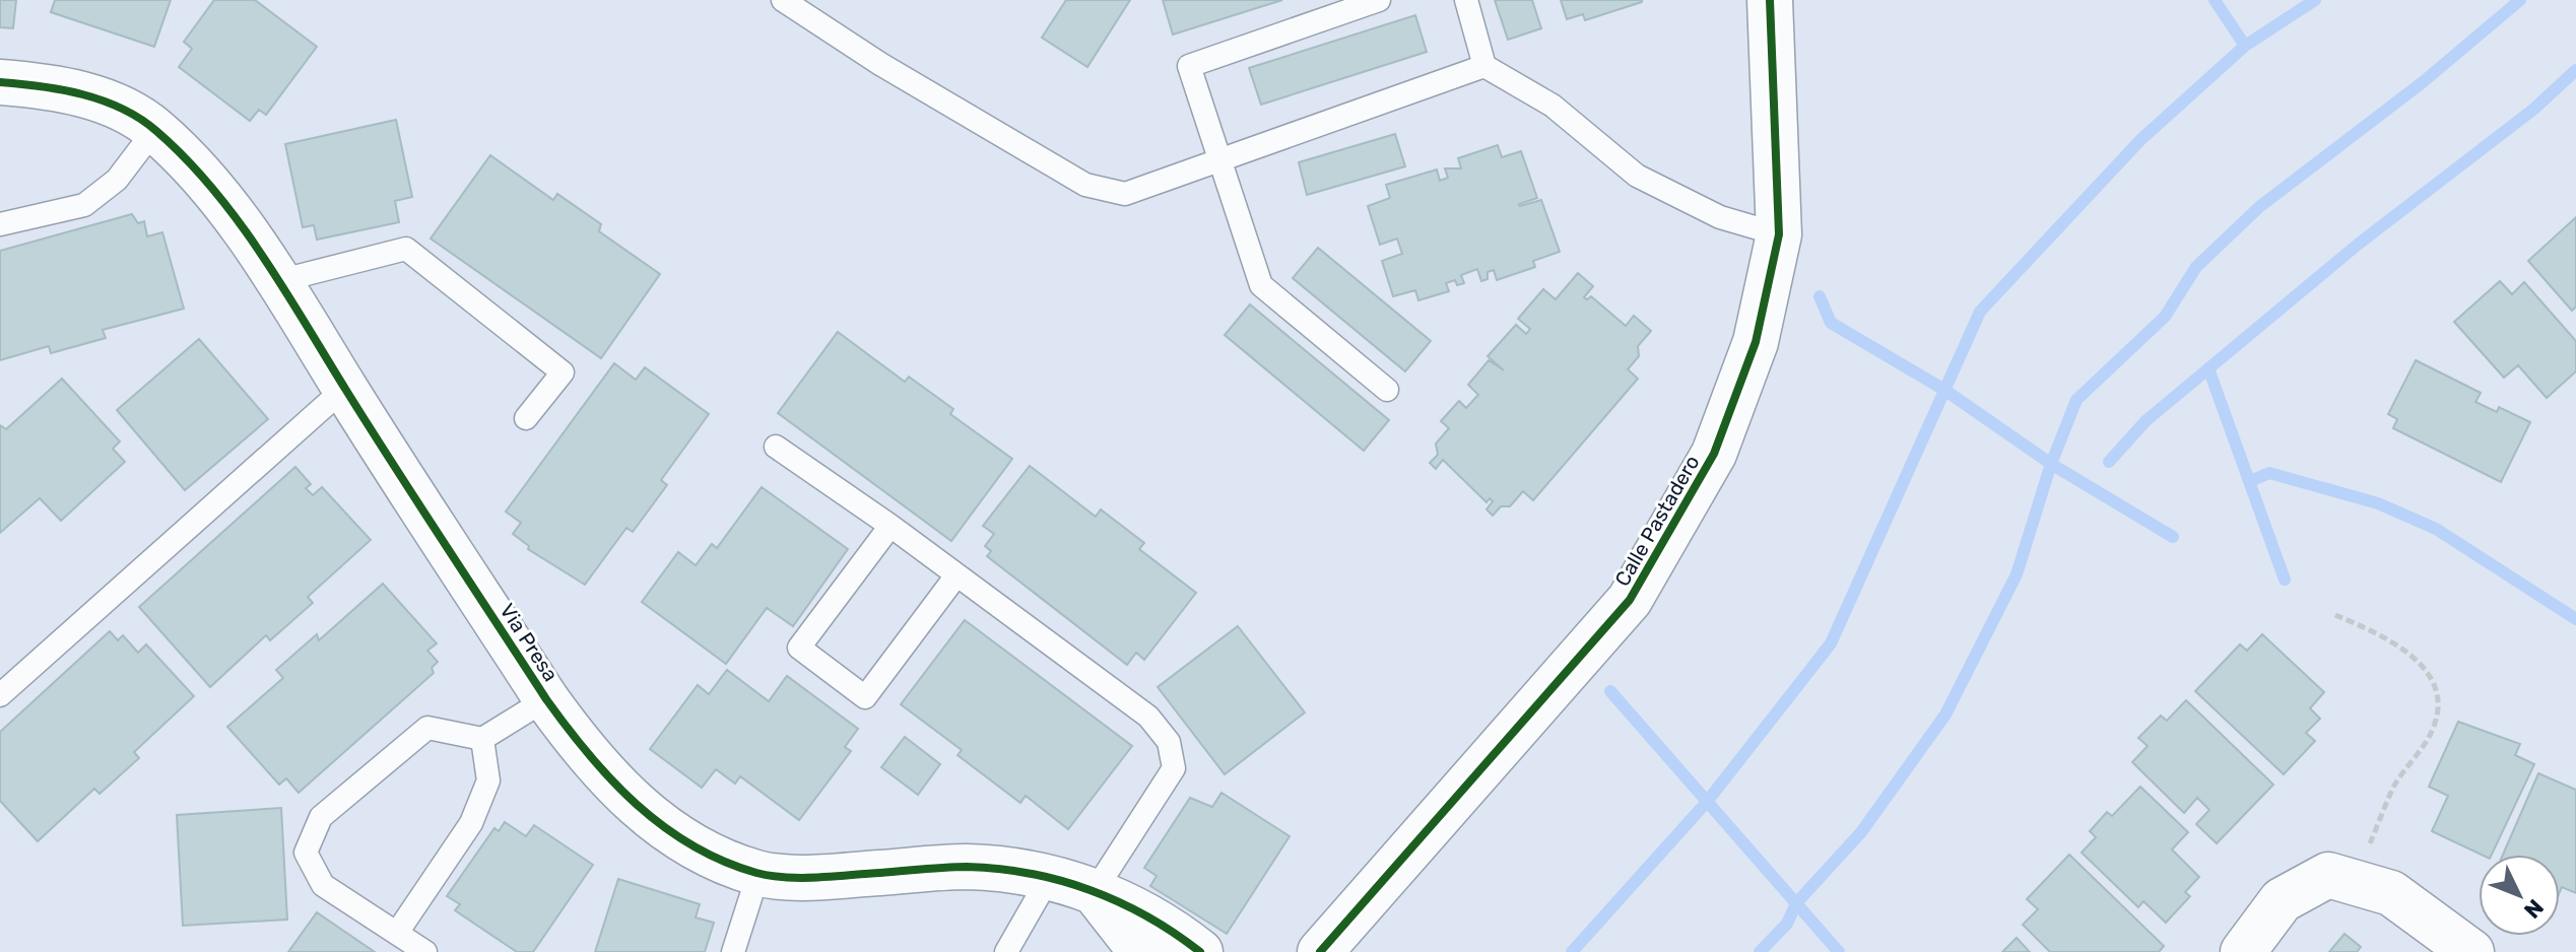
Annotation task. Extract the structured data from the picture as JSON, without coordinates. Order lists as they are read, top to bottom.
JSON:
{
  "streets": {
    "street": ["Calle Pastadero", "Via Presa"]
  },
  "north": "bottom right"
}
